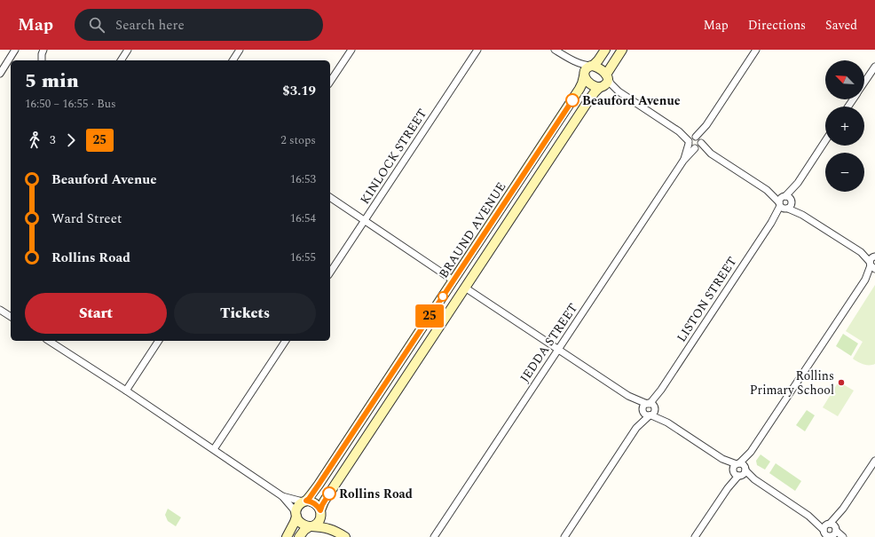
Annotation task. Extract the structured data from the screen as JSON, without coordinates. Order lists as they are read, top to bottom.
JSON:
{
  "streets": {
    "street": [
      "KINLOCK STREET",
      "BRAUND AVENUE",
      "LISTON STREET",
      "JEDDA STREET"
    ]
  },
  "places": ["Beauford Avenue", "Rollins Primary School", "Rollins Road"],
  "lines": ["bus line 25"],
  "north": "top left",
  "page": {
    "header": "Map",
    "search": "Search here",
    "nav": ["Map", "Directions", "Saved"],
    "on_map": "25",
    "map_buttons": ["+", "−"],
    "heading": ["5 min", "16:50 – 16:55 · Bus", "$3.19"],
    "legs": ["3", "25", "2 stops"],
    "list": [
      {
        "name": "Beauford Avenue",
        "value": "16:53"
      },
      {
        "name": "Ward Street",
        "value": "16:54"
      },
      {
        "name": "Rollins Road",
        "value": "16:55"
      }
    ],
    "buttons": ["Start", "Tickets"]
  }
}
